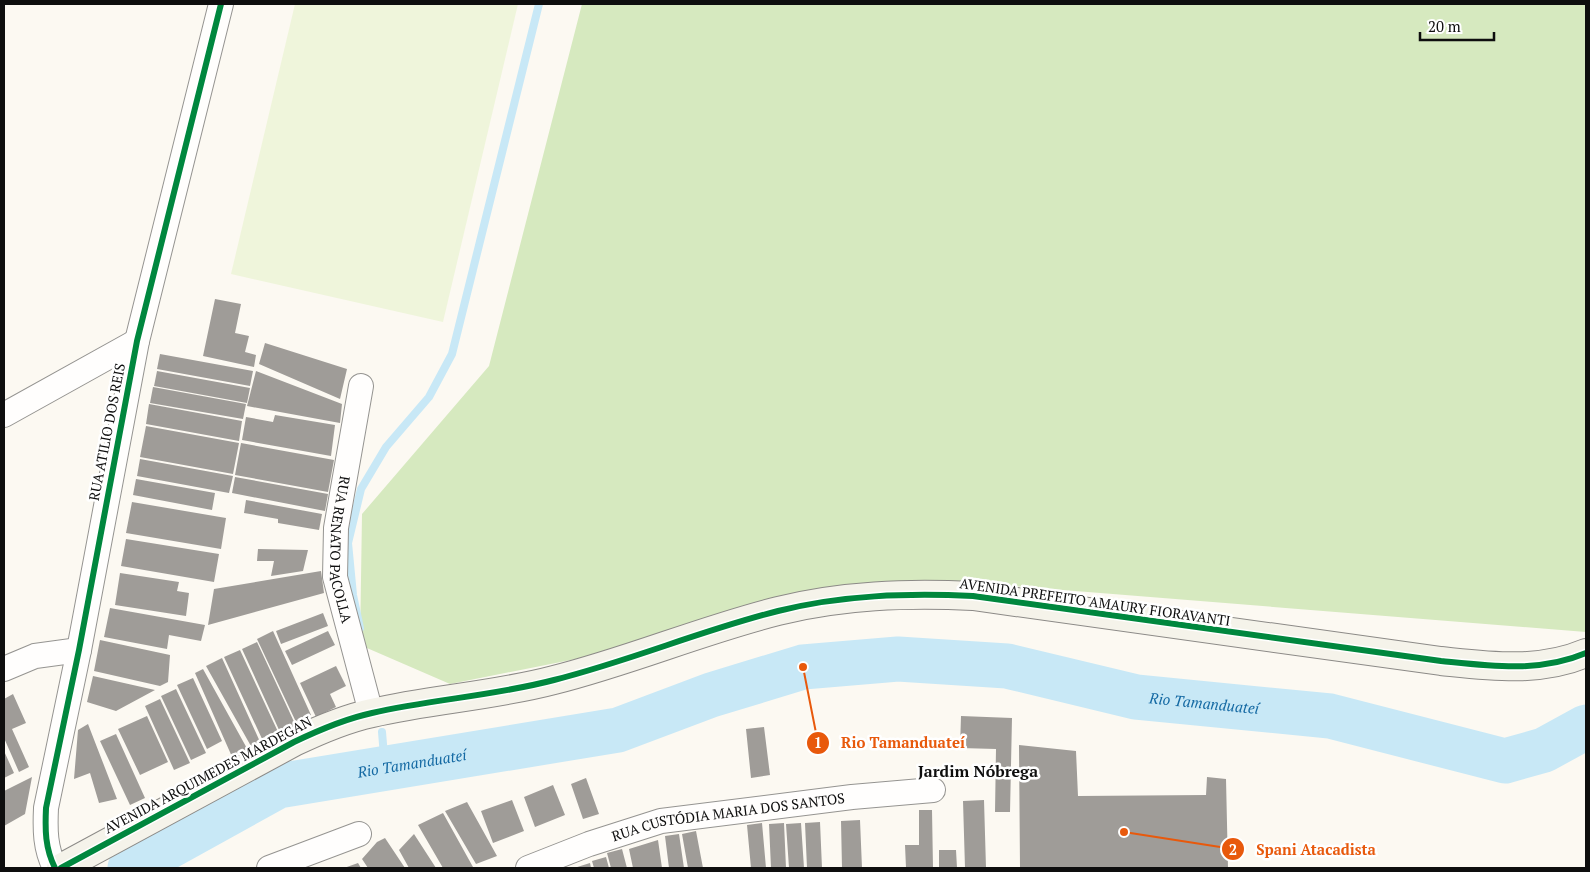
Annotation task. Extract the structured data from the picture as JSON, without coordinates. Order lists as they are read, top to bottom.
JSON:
{
  "streets": {
    "street": [
      "RUA ATILIO DOS REIS",
      "RUA RENATO PACOLLA",
      "AVENIDA PREFEITO AMAURY FIORAVANTI",
      "AVENIDA ARQUIMEDES MARDEGAN",
      "RUA CUSTÓDIA MARIA DOS SANTOS"
    ]
  },
  "crossings": [
    ["RUA RENATO PACOLLA", "AVENIDA PREFEITO AMAURY FIORAVANTI"],
    ["RUA RENATO PACOLLA", "AVENIDA ARQUIMEDES MARDEGAN"],
    ["AVENIDA PREFEITO AMAURY FIORAVANTI", "AVENIDA ARQUIMEDES MARDEGAN"]
  ],
  "districts": ["Jardim Nóbrega"],
  "water": ["Rio Tamanduateí"],
  "places": ["Rio Tamanduateí", "Spani Atacadista"],
  "scale_bar": "20 m"
}
